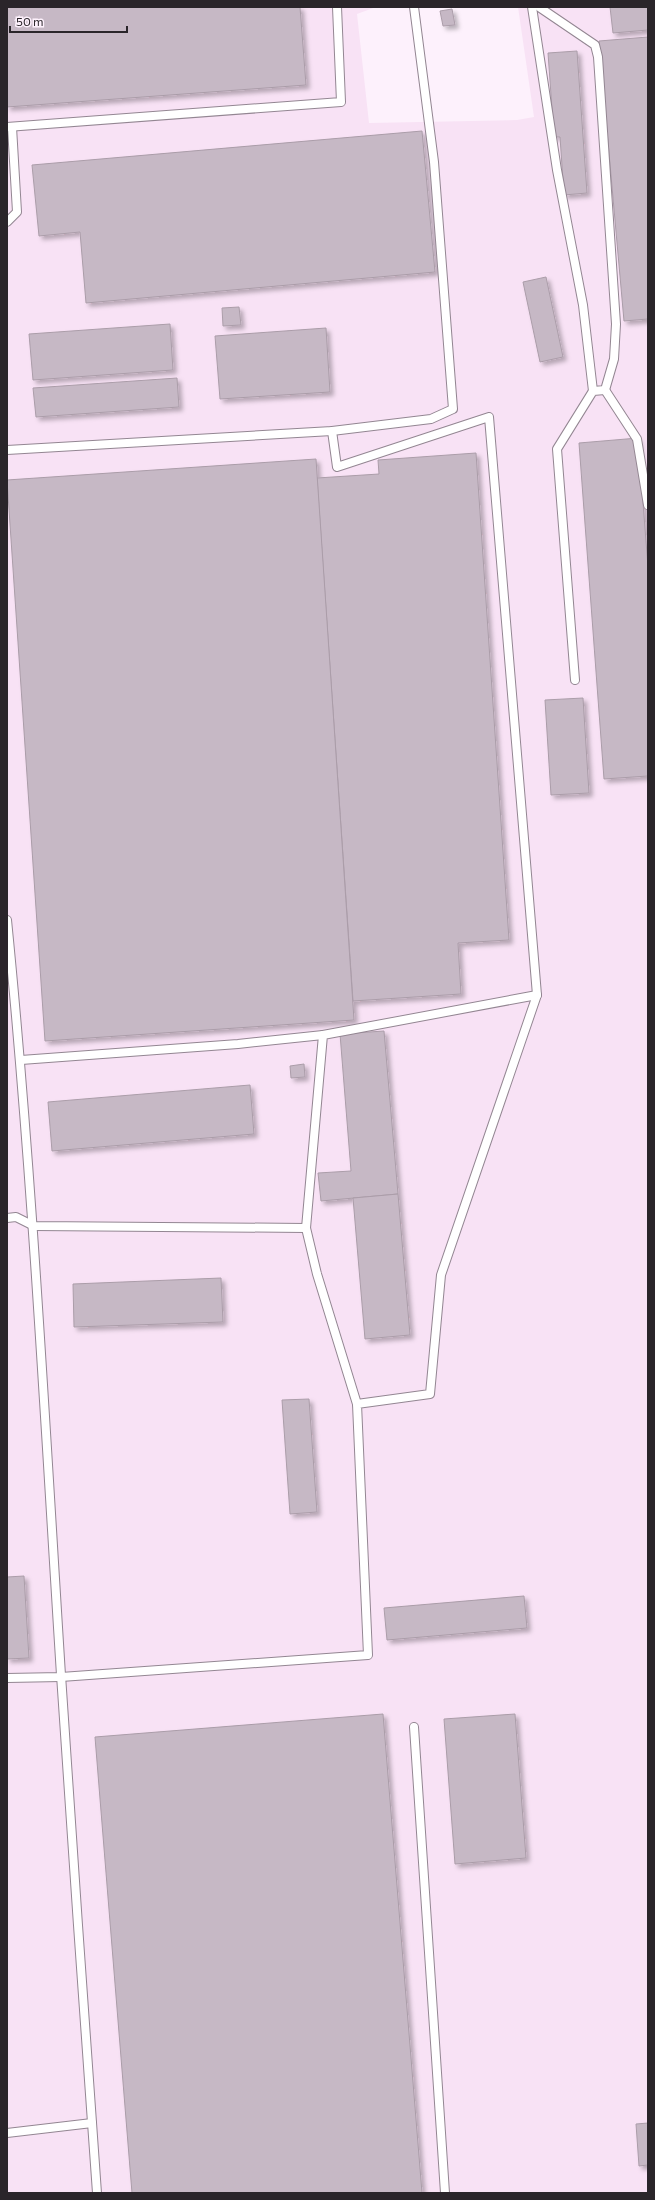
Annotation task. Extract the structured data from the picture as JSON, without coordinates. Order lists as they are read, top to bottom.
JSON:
{
  "scale_bar": "50 m"
}
